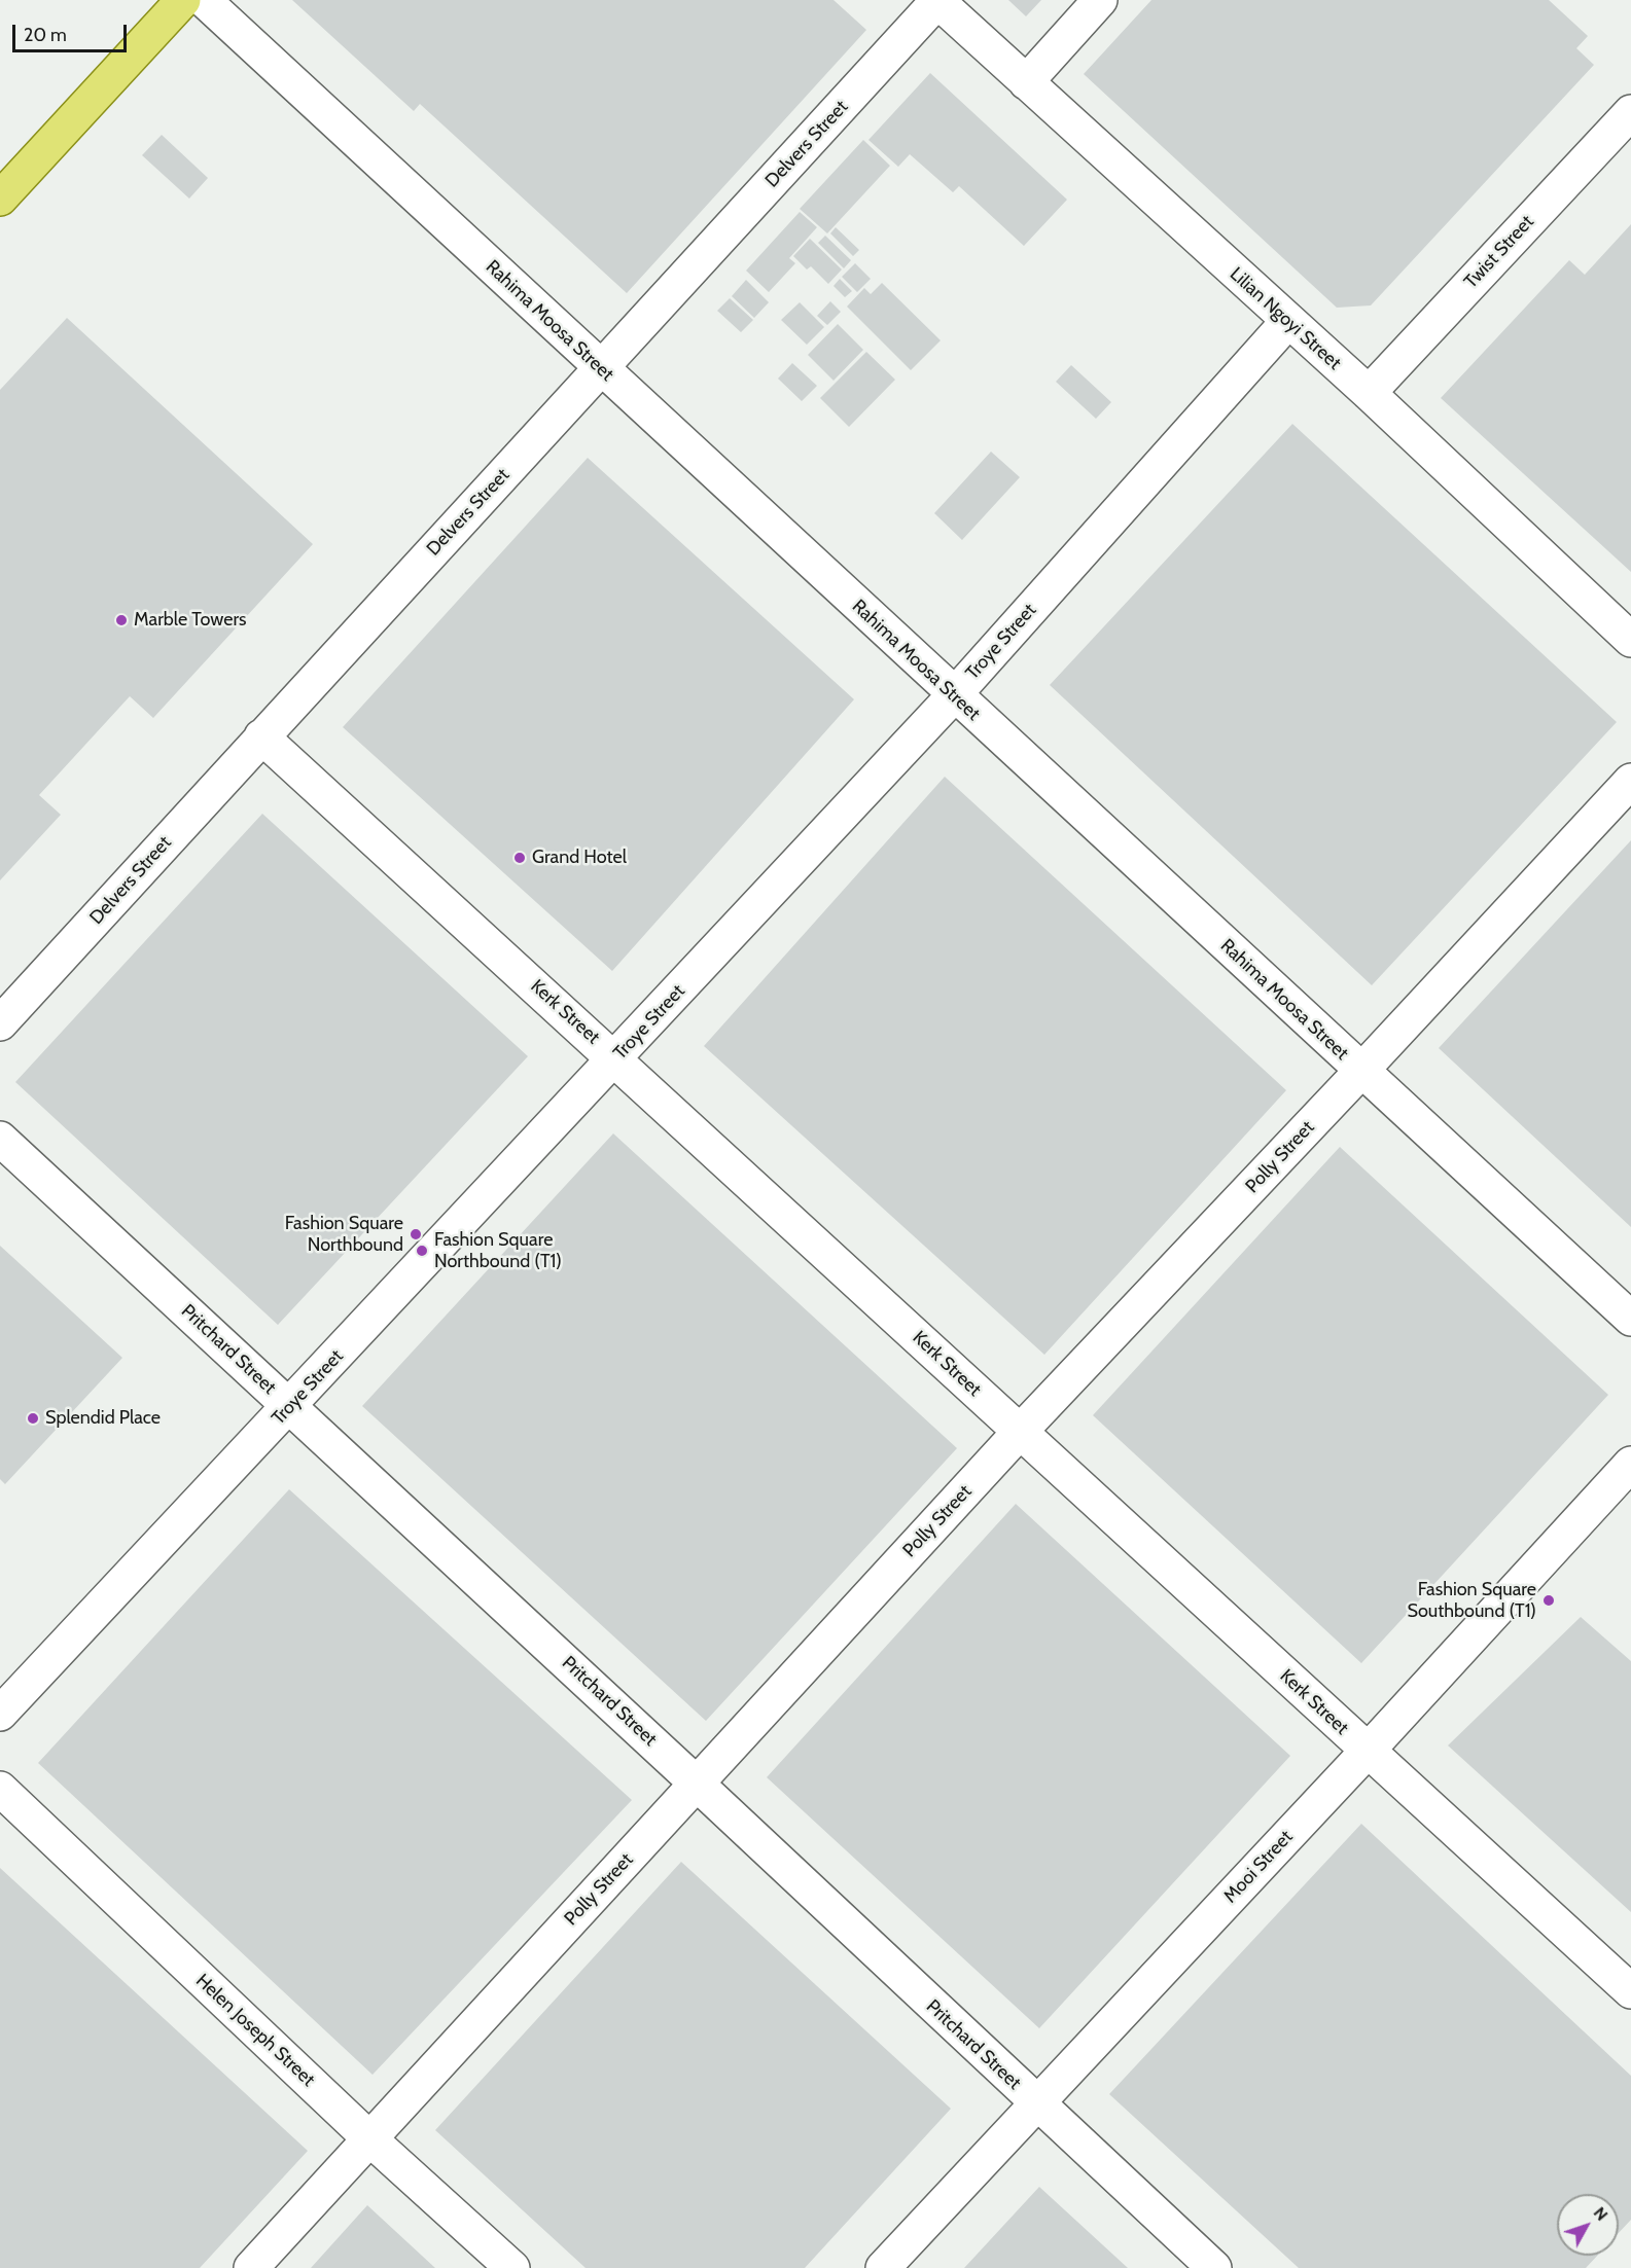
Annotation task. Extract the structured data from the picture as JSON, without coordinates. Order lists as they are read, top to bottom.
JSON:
{
  "streets": {
    "street": [
      "Delvers Street",
      "Twist Street",
      "Lilian Ngoyi Street",
      "Rahima Moosa Street",
      "Troye Street",
      "Kerk Street",
      "Polly Street",
      "Pritchard Street",
      "Mooi Street",
      "Helen Joseph Street"
    ]
  },
  "crossings": [
    ["Delvers Street", "Lilian Ngoyi Street"],
    ["Delvers Street", "Rahima Moosa Street"],
    ["Delvers Street", "Kerk Street"],
    ["Twist Street", "Lilian Ngoyi Street"],
    ["Lilian Ngoyi Street", "Troye Street"],
    ["Rahima Moosa Street", "Troye Street"],
    ["Rahima Moosa Street", "Polly Street"],
    ["Troye Street", "Kerk Street"],
    ["Troye Street", "Pritchard Street"],
    ["Kerk Street", "Polly Street"],
    ["Kerk Street", "Mooi Street"],
    ["Polly Street", "Pritchard Street"],
    ["Polly Street", "Helen Joseph Street"],
    ["Pritchard Street", "Mooi Street"]
  ],
  "places": [
    "Marble Towers",
    "Grand Hotel",
    "Fashion Square Northbound",
    "Fashion Square Northbound (T1)",
    "Splendid Place",
    "Fashion Square Southbound (T1)"
  ],
  "scale_bar": "20 m",
  "north": "top right"
}
